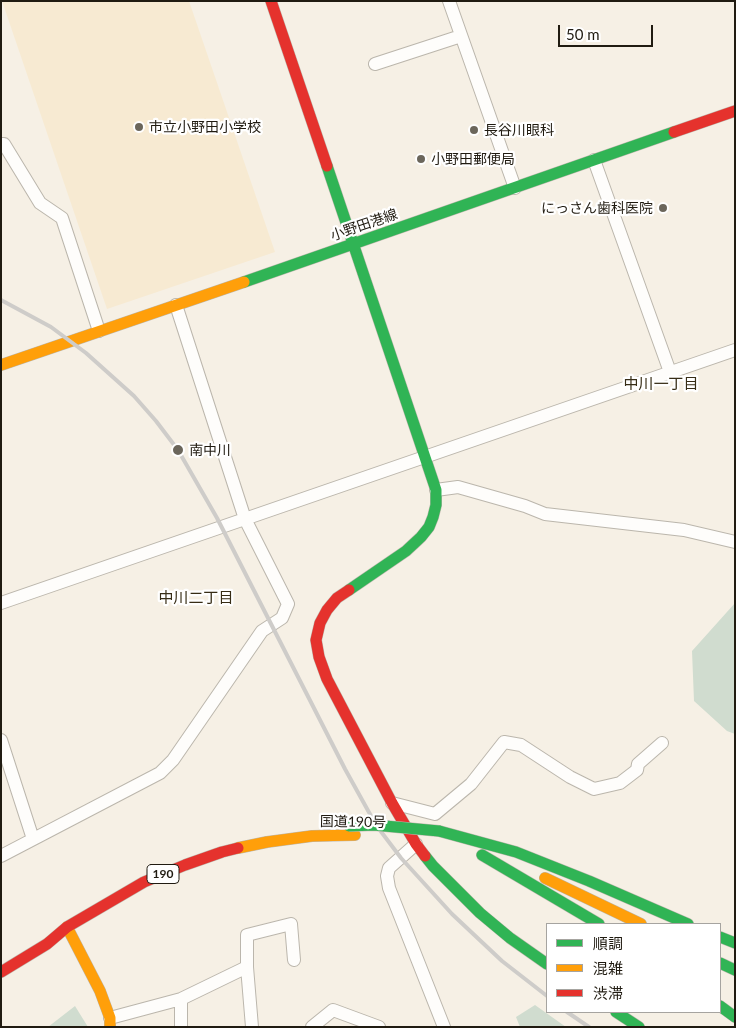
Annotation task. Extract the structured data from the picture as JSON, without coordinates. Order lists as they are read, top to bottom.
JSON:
{
  "streets": {
    "main road": ["小野田港線", "国道190号", "190"]
  },
  "districts": ["中川一丁目", "中川二丁目"],
  "places": [
    "市立小野田小学校",
    "長谷川眼科",
    "小野田郵便局",
    "にっさん歯科医院",
    "南中川"
  ],
  "legend": ["順調", "混雑", "渋滞"],
  "scale_bar": "50 m"
}
